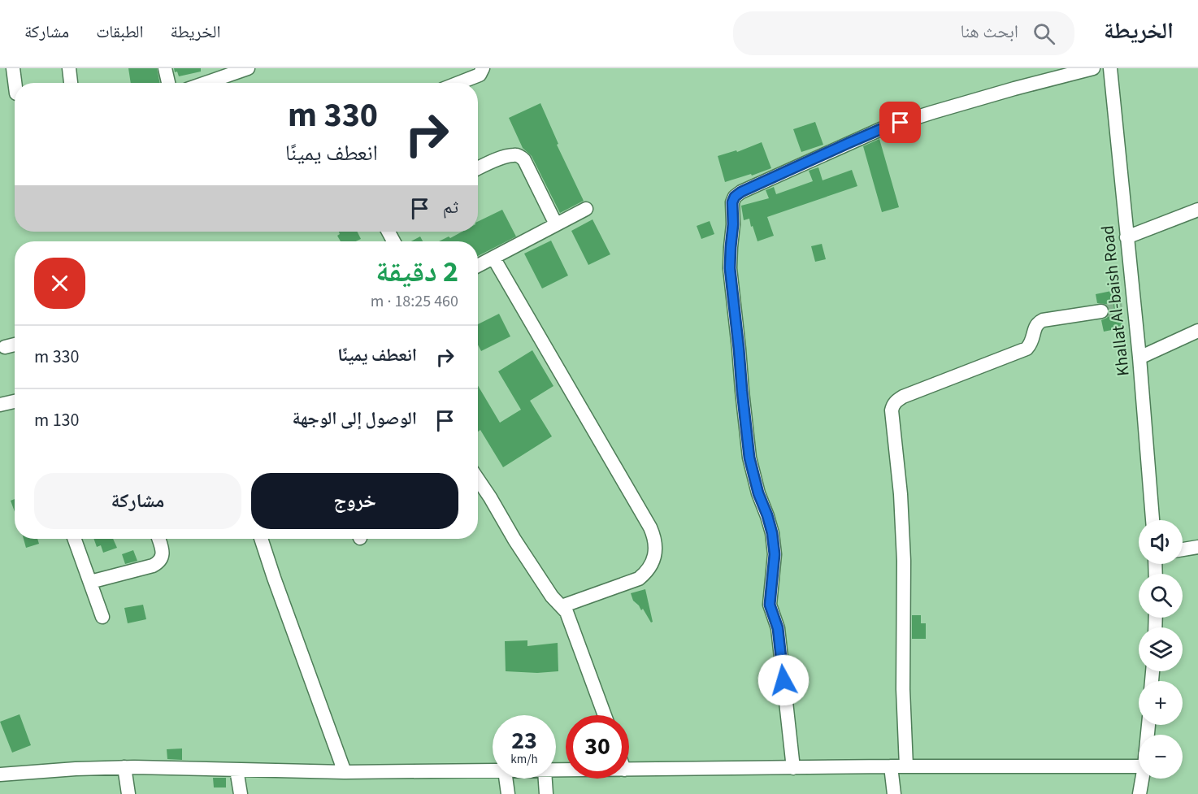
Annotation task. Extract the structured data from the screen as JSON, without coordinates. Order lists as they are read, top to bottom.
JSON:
{
  "streets": {
    "street": ["Khallat Al-baish Road"]
  },
  "page": {
    "header": "الخريطة",
    "search": "ابحث هنا",
    "nav": ["الخريطة", "الطبقات", "مشاركة"],
    "turn": ["330 m", "انعطف يمينًا"],
    "then": "ثم",
    "heading": ["2 دقيقة", "460 m · 18:25"],
    "list": [
      {
        "name": "انعطف يمينًا",
        "value": "330 m"
      },
      {
        "name": "الوصول إلى الوجهة",
        "value": "130 m"
      }
    ],
    "buttons": ["خروج", "مشاركة"],
    "map_buttons": ["+", "−"],
    "speed": "23 km/h",
    "limit": "30"
  }
}
